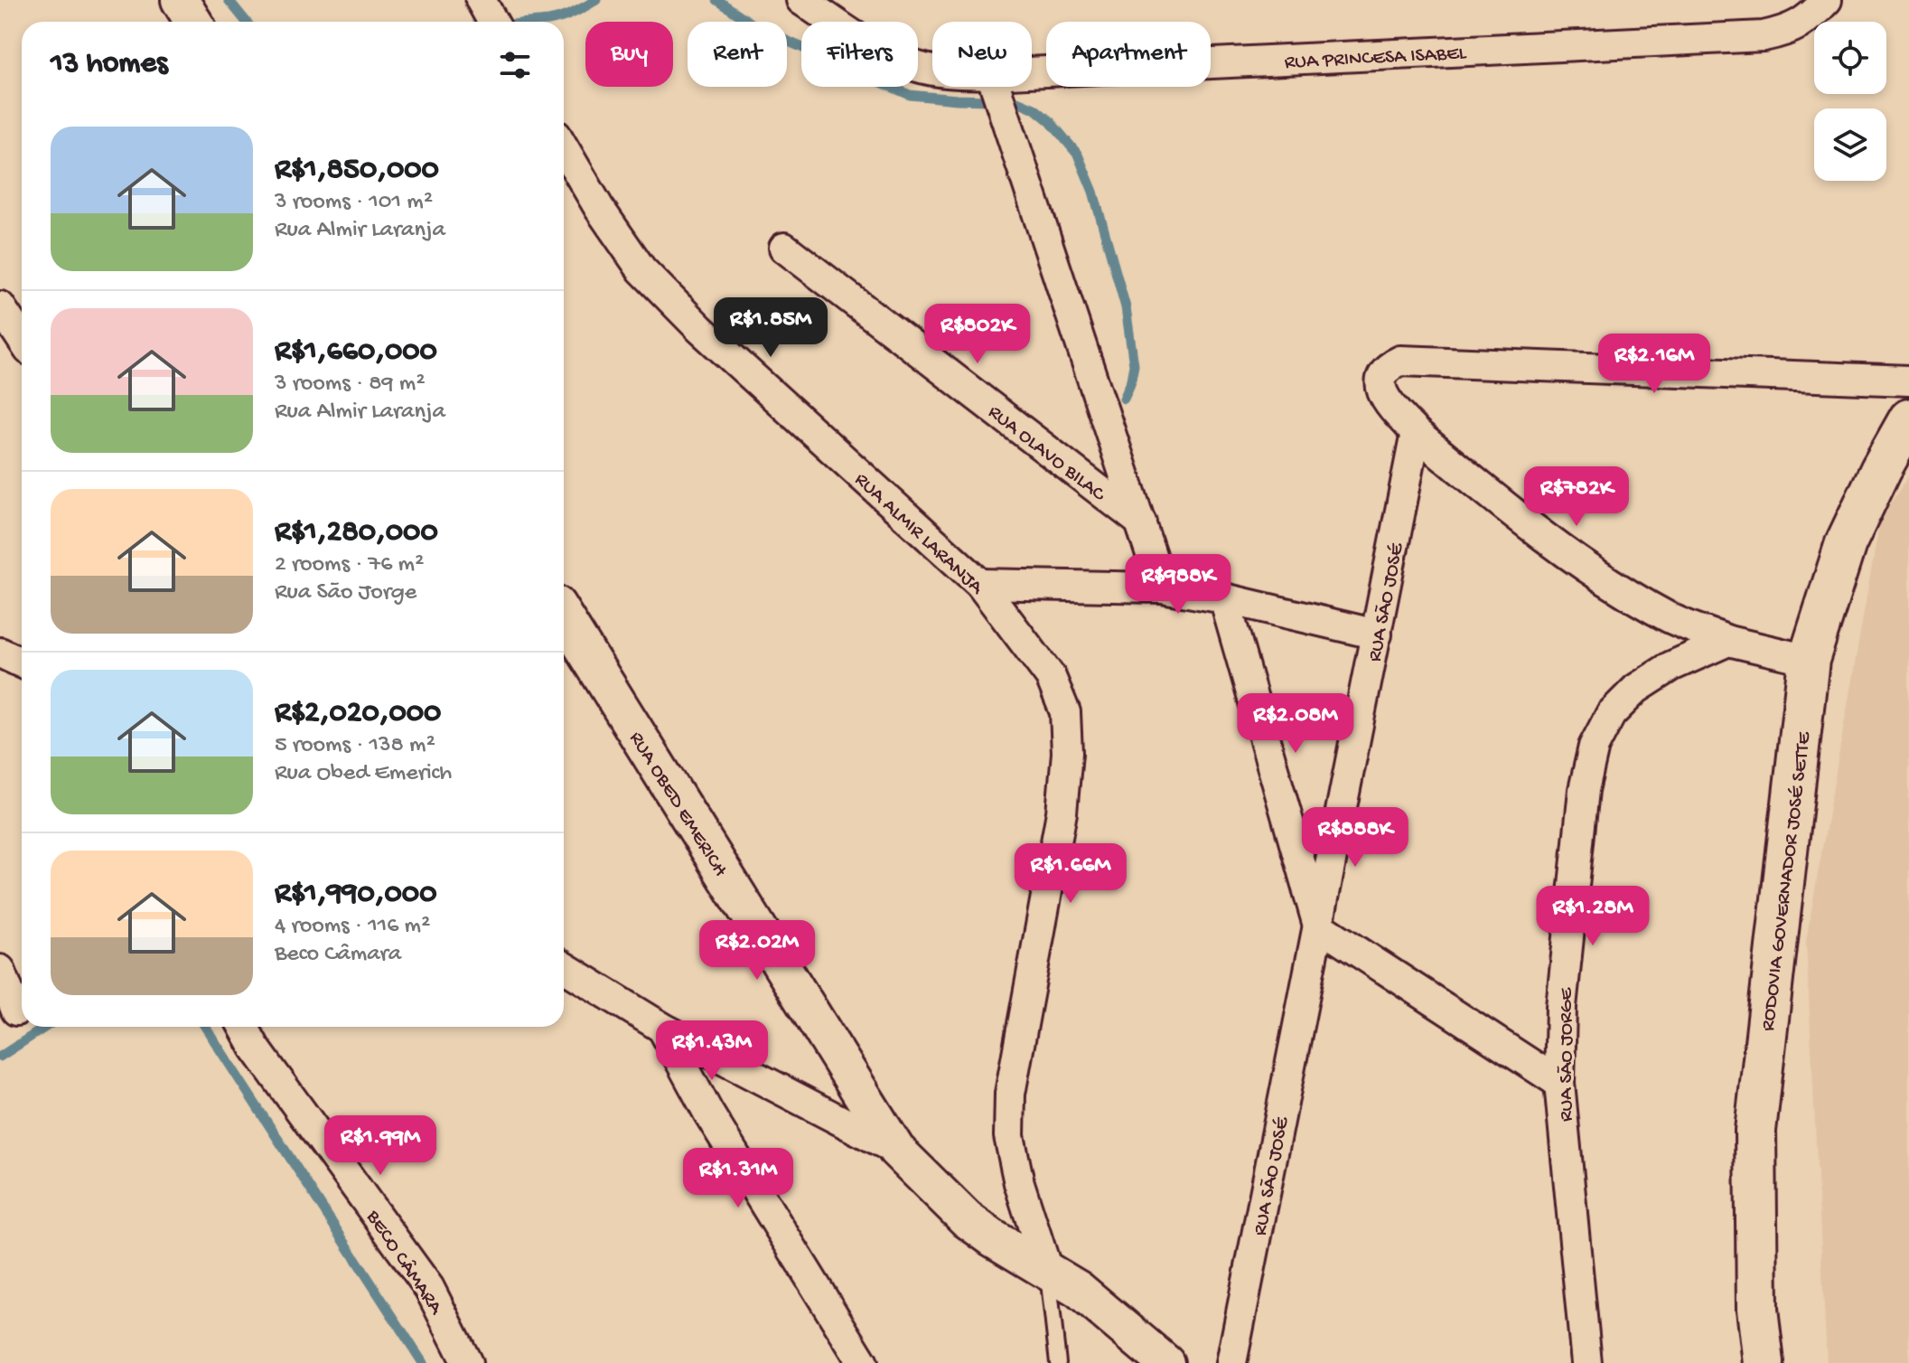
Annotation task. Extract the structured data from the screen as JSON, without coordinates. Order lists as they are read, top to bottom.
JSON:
{
  "streets": {
    "main road": ["RODOVIA GOVERNADOR JOSÉ SETTE"],
    "street": [
      "RUA PRINCESA ISABEL",
      "RUA OLAVO BILAC",
      "RUA ALMIR LARANJA",
      "RUA SÃO JOSÉ",
      "RUA OBED EMERICH",
      "RUA SÃO JORGE",
      "BECO CÂMARA"
    ]
  },
  "crossings": [
    ["RUA ALMIR LARANJA", "RUA OBED EMERICH"]
  ],
  "page": {
    "chip": [
      "Buy",
      "Rent",
      "Filters",
      "New",
      "Apartment"
    ],
    "heading": "13 homes",
    "list": [
      {
        "name": "R$1,850,000",
        "note": "3 rooms · 101 m² · Rua Almir Laranja"
      },
      {
        "name": "R$1,660,000",
        "note": "3 rooms · 89 m² · Rua Almir Laranja"
      },
      {
        "name": "R$1,280,000",
        "note": "2 rooms · 76 m² · Rua São Jorge"
      },
      {
        "name": "R$2,020,000",
        "note": "5 rooms · 138 m² · Rua Obed Emerich"
      },
      {
        "name": "R$1,990,000",
        "note": "4 rooms · 116 m² · Beco Câmara"
      }
    ],
    "price": [
      "R$1.85M",
      "R$802K",
      "R$2.16M",
      "R$782K",
      "R$988K",
      "R$2.08M",
      "R$888K",
      "R$1.66M",
      "R$1.28M",
      "R$2.02M",
      "R$1.43M",
      "R$1.99M",
      "R$1.31M"
    ]
  }
}
